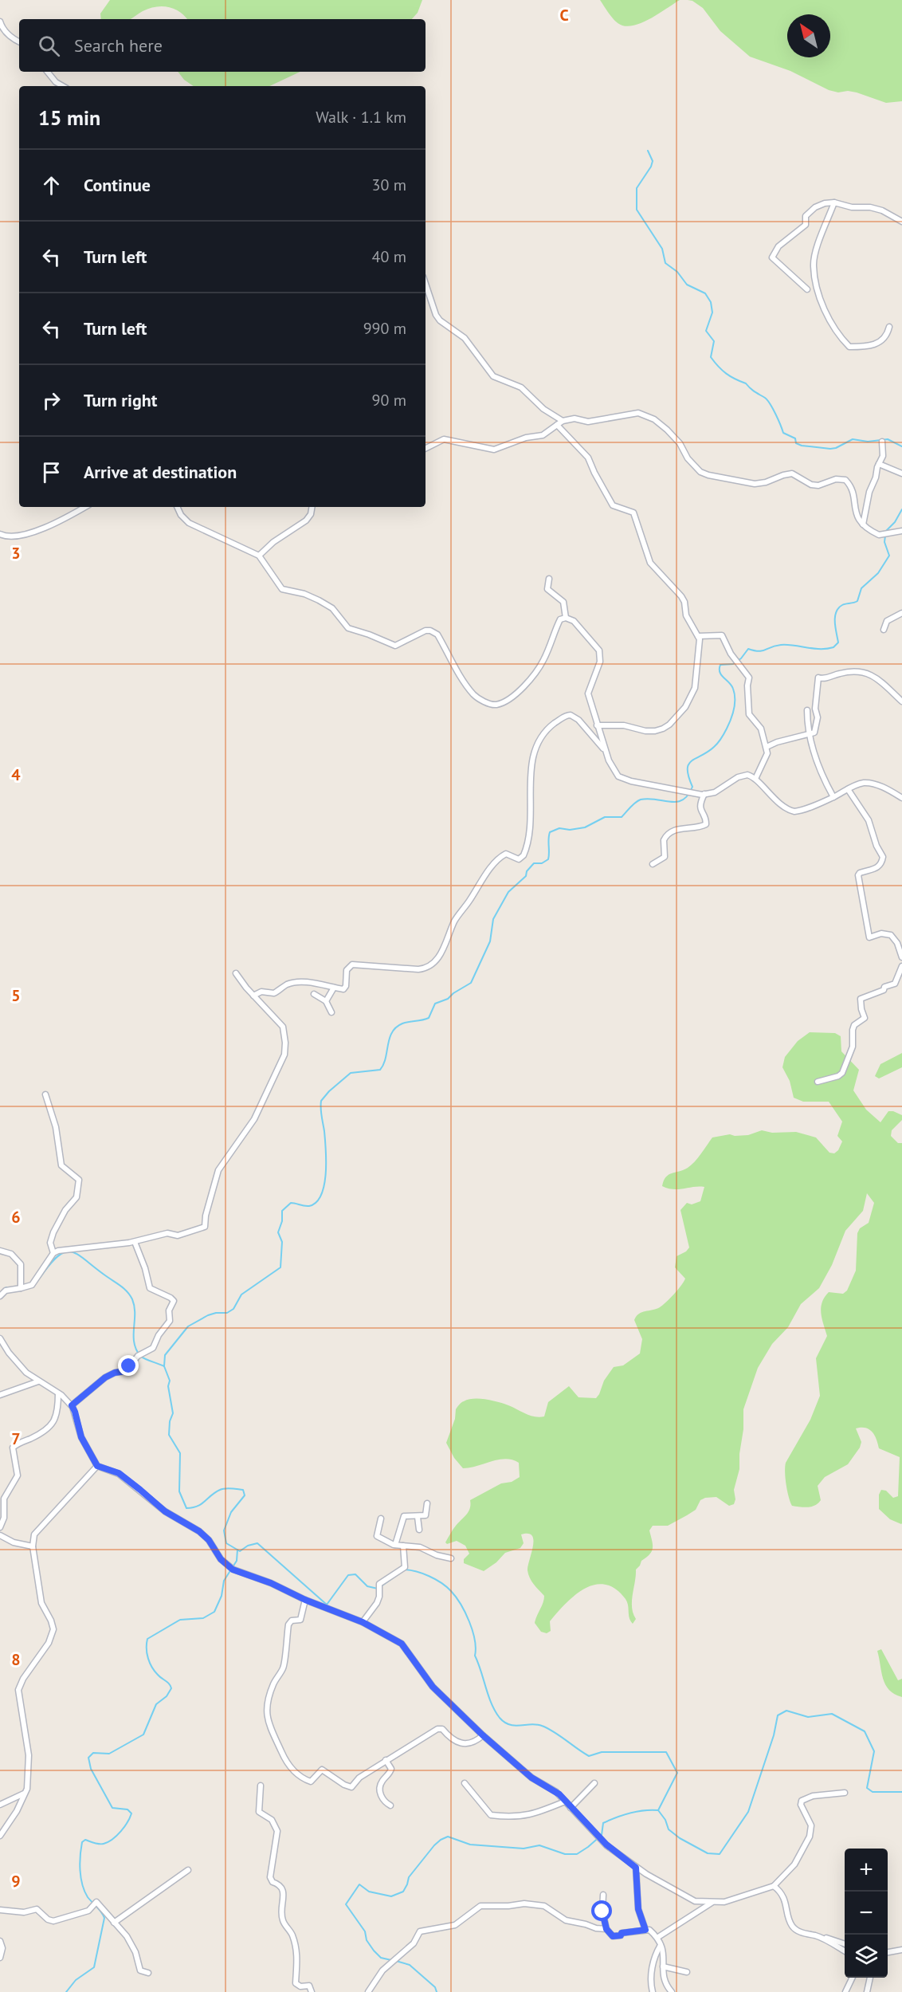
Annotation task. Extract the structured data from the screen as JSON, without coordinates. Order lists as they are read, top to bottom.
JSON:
{
  "north": "top left",
  "page": {
    "search": "Search here",
    "heading": ["15 min", "Walk · 1.1 km"],
    "list": [
      ["Continue", "30 m"],
      ["Turn left", "40 m"],
      ["Turn left", "990 m"],
      ["Turn right", "90 m"],
      "Arrive at destination"
    ],
    "map_buttons": ["+", "−"]
  },
  "grid": {
    "columns": ["C"],
    "rows": [
      "3",
      "4",
      "5",
      "6",
      "7",
      "8",
      "9"
    ]
  }
}
